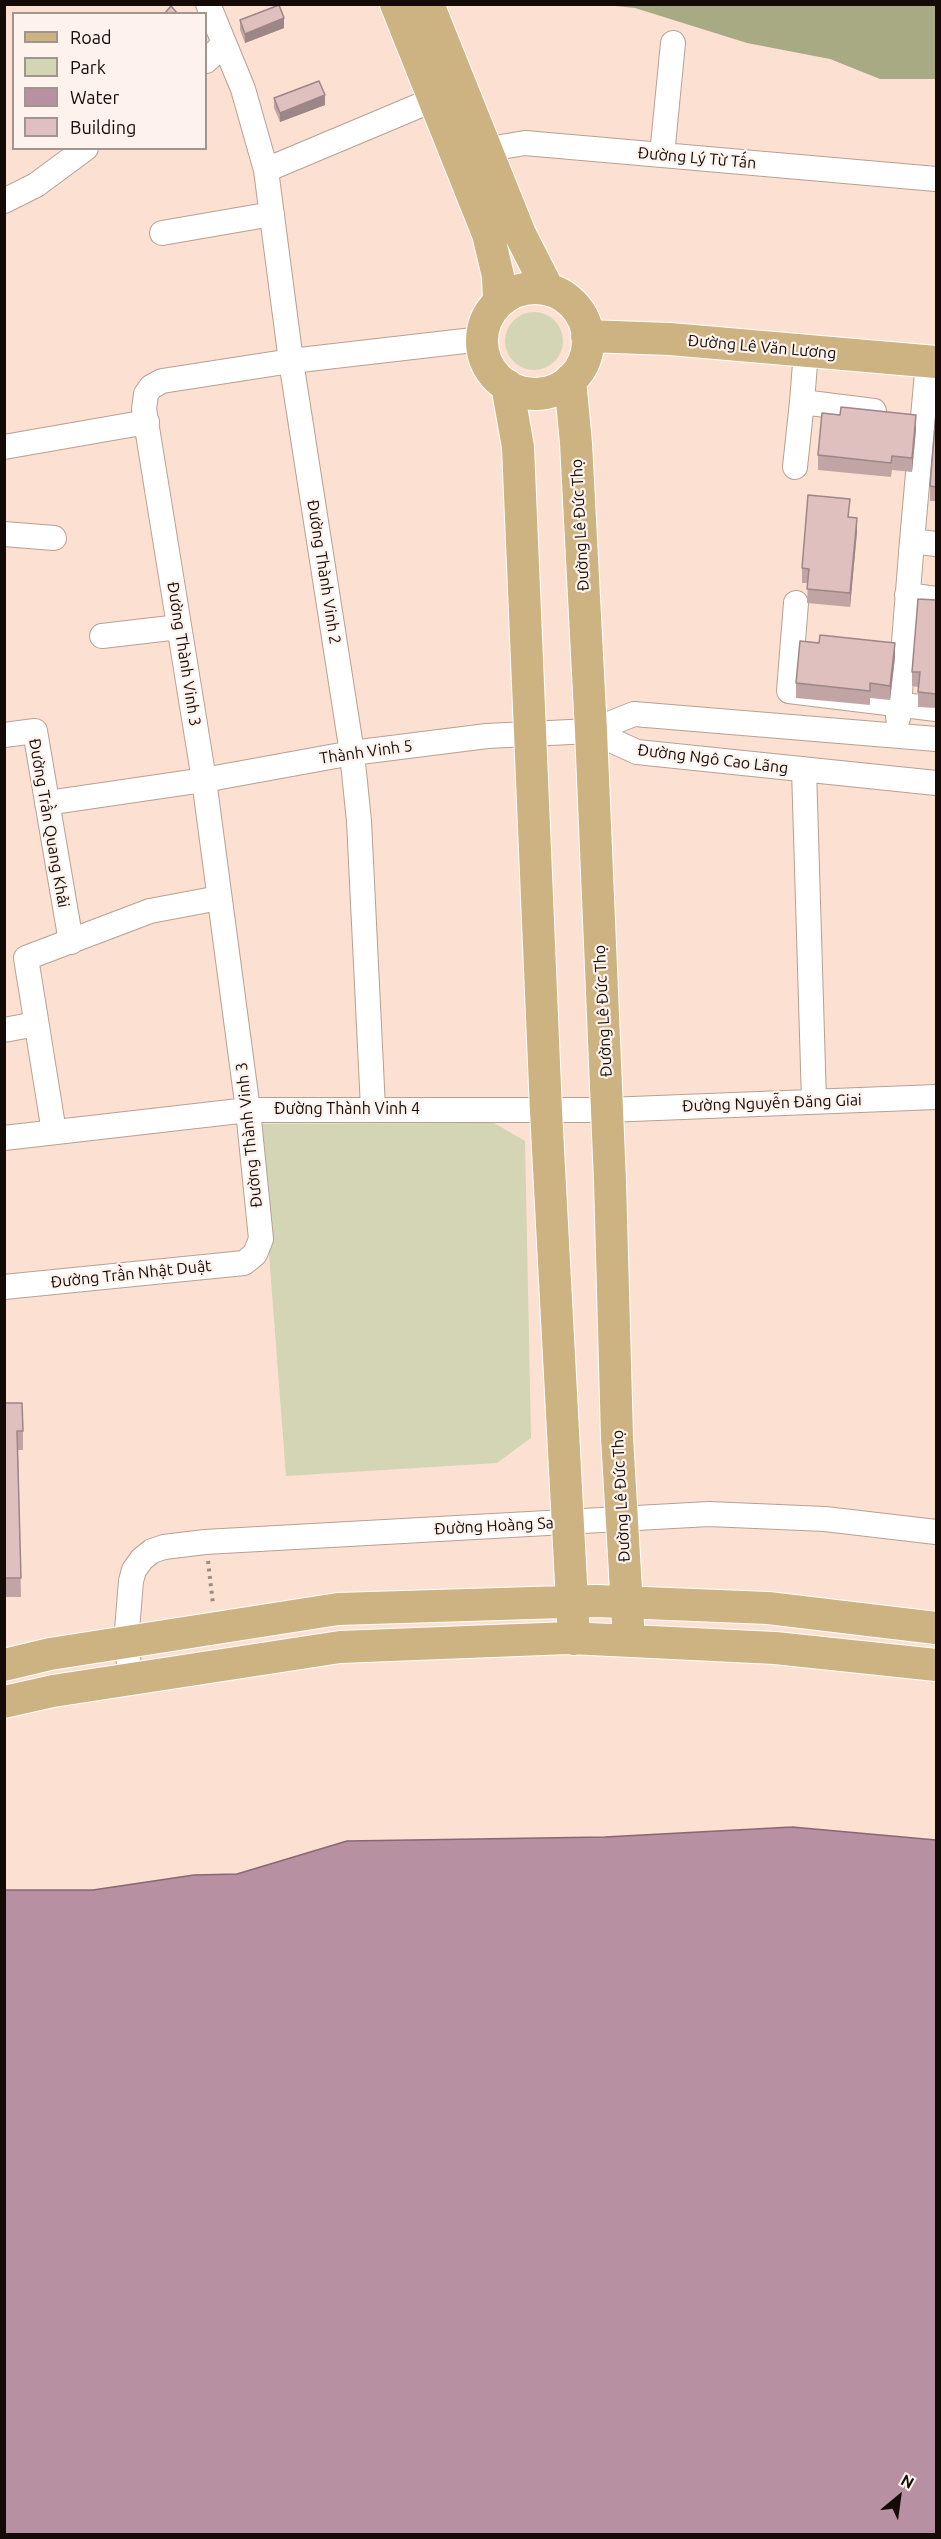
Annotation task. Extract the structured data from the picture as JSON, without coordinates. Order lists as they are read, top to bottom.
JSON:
{
  "streets": {
    "main road": ["Đường Lê Văn Lương", "Đường Lê Đức Thọ"],
    "street": [
      "Đường Lý Từ Tấn",
      "Đường Thành Vinh 2",
      "Đường Thành Vinh 3",
      "Thành Vinh 5",
      "Đường Ngô Cao Lãng",
      "Đường Trần Quang Khải",
      "Đường Nguyễn Đăng Giai",
      "Đường Thành Vinh 4",
      "Đường Trần Nhật Duật",
      "Đường Hoàng Sa"
    ]
  },
  "crossings": [
    ["Đường Lê Văn Lương", "Đường Lê Đức Thọ"],
    ["Đường Lê Văn Lương", "Đường Thành Vinh 3"],
    ["Đường Lê Đức Thọ", "Đường Thành Vinh 3"],
    ["Đường Lê Đức Thọ", "Thành Vinh 5"],
    ["Đường Lê Đức Thọ", "Đường Ngô Cao Lãng"],
    ["Đường Lê Đức Thọ", "Đường Nguyễn Đăng Giai"],
    ["Đường Lê Đức Thọ", "Đường Hoàng Sa"],
    ["Đường Thành Vinh 2", "Đường Thành Vinh 3"],
    ["Đường Thành Vinh 2", "Thành Vinh 5"],
    ["Đường Thành Vinh 2", "Đường Thành Vinh 4"],
    ["Đường Thành Vinh 3", "Thành Vinh 5"],
    ["Đường Thành Vinh 3", "Đường Thành Vinh 4"],
    ["Đường Thành Vinh 3", "Đường Trần Nhật Duật"],
    ["Thành Vinh 5", "Đường Ngô Cao Lãng"],
    ["Thành Vinh 5", "Đường Trần Quang Khải"],
    ["Đường Nguyễn Đăng Giai", "Đường Thành Vinh 4"]
  ],
  "legend": [
    "Road",
    "Park",
    "Water",
    "Building"
  ],
  "north": "top right"
}
